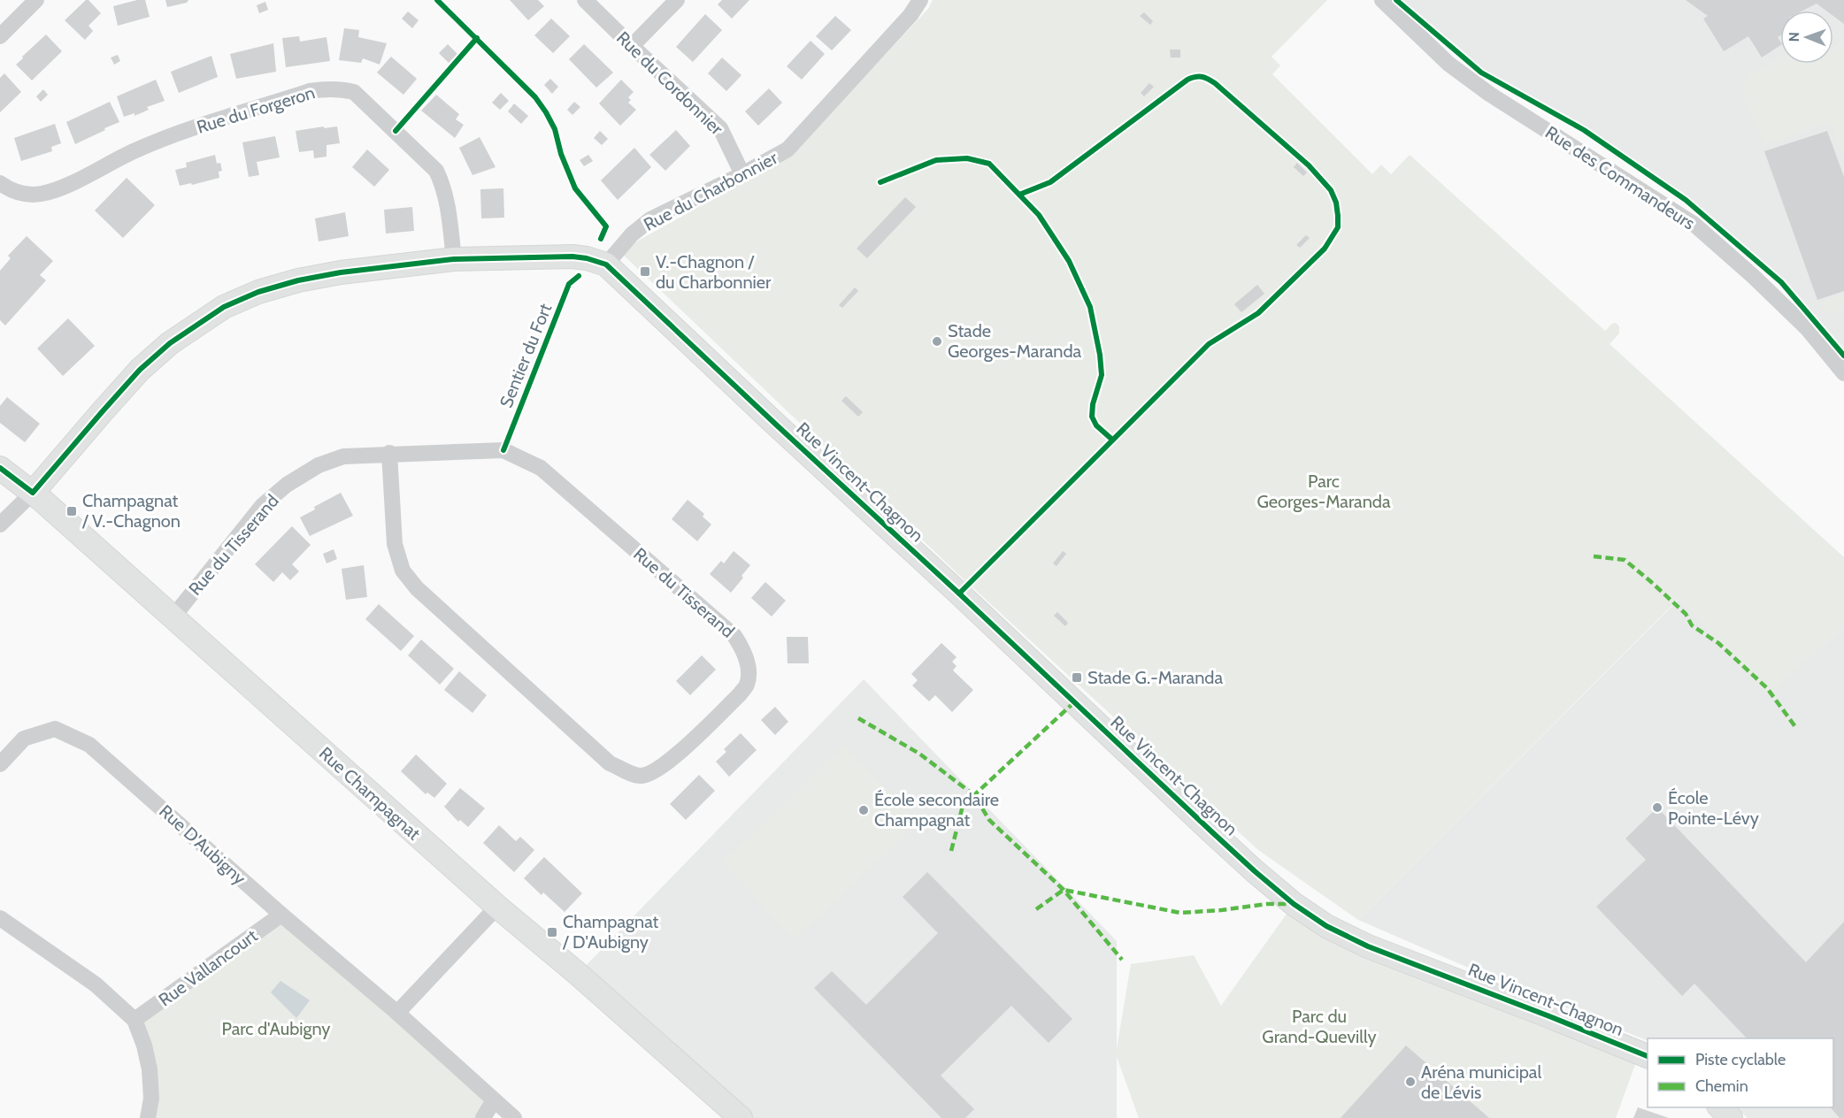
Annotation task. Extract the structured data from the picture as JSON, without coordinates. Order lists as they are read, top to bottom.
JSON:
{
  "streets": {
    "street": [
      "Rue du Cordonnier",
      "Rue du Forgeron",
      "Rue des Commandeurs",
      "Rue du Charbonnier",
      "Rue Vincent-Chagnon",
      "Rue du Tisserand",
      "Rue Champagnat",
      "Rue D'Aubigny",
      "Rue Vallancourt"
    ],
    "cycle path": ["Sentier du Fort"]
  },
  "crossings": [
    ["Rue du Cordonnier", "Rue du Charbonnier"],
    ["Rue du Forgeron", "Rue Vincent-Chagnon"],
    ["Rue du Charbonnier", "Rue Vincent-Chagnon"],
    ["Rue Vincent-Chagnon", "Rue Champagnat"],
    ["Rue du Tisserand", "Rue Champagnat"],
    ["Rue D'Aubigny", "Rue Vallancourt"]
  ],
  "parks": ["Parc Georges-Maranda", "Parc du Grand-Quevilly", "Parc d'Aubigny"],
  "places": {
    "transit": [
      "V.-Chagnon / du Charbonnier",
      "Champagnat / V.-Chagnon",
      "Stade G.-Maranda",
      "Champagnat / D'Aubigny"
    ],
    "other": [
      "Stade Georges-Maranda",
      "École Pointe-Lévy",
      "École secondaire Champagnat",
      "Aréna municipal de Lévis"
    ]
  },
  "legend": ["Piste cyclable", "Chemin"],
  "north": "left"
}
